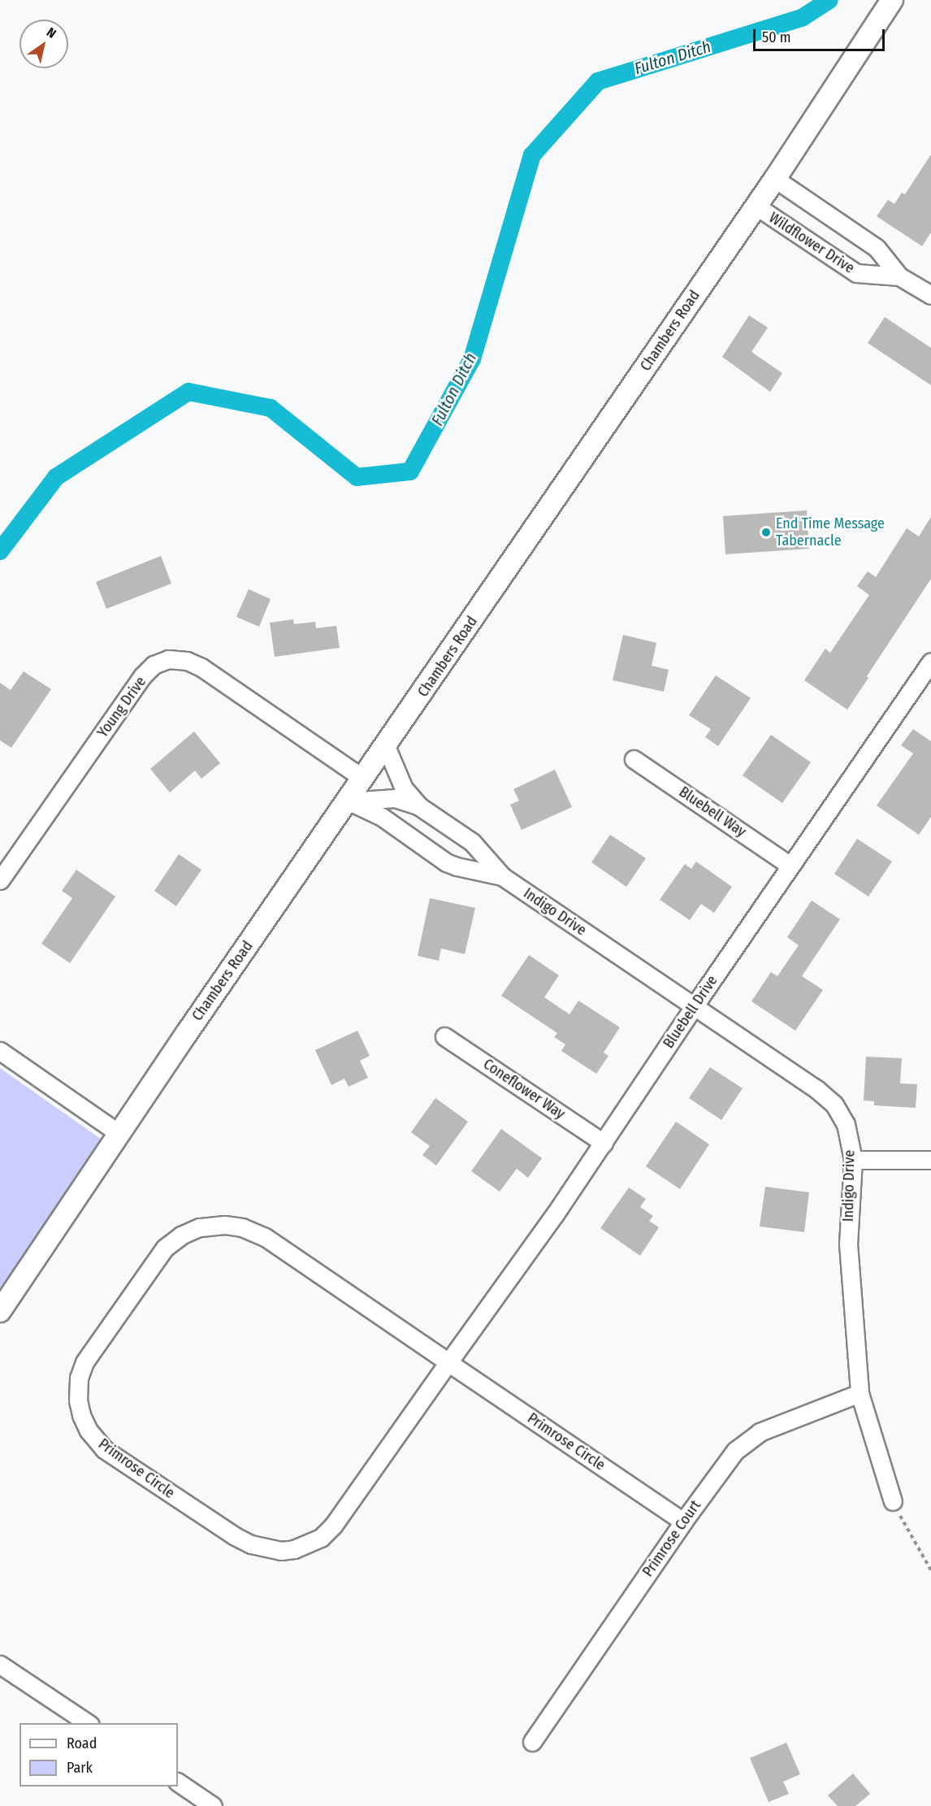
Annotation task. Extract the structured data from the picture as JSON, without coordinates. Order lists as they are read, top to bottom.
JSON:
{
  "streets": {
    "street": [
      "Wildflower Drive",
      "Chambers Road",
      "Young Drive",
      "Bluebell Way",
      "Indigo Drive",
      "Bluebell Drive",
      "Coneflower Way",
      "Primrose Circle",
      "Primrose Court"
    ]
  },
  "crossings": [
    ["Wildflower Drive", "Chambers Road"],
    ["Chambers Road", "Young Drive"],
    ["Chambers Road", "Indigo Drive"],
    ["Bluebell Way", "Bluebell Drive"],
    ["Indigo Drive", "Bluebell Drive"],
    ["Indigo Drive", "Primrose Court"],
    ["Bluebell Drive", "Coneflower Way"],
    ["Bluebell Drive", "Primrose Circle"],
    ["Primrose Circle", "Primrose Court"]
  ],
  "water": ["Fulton Ditch"],
  "places": ["End Time Message Tabernacle"],
  "legend": ["Road", "Park"],
  "scale_bar": "50 m",
  "north": "top right"
}
